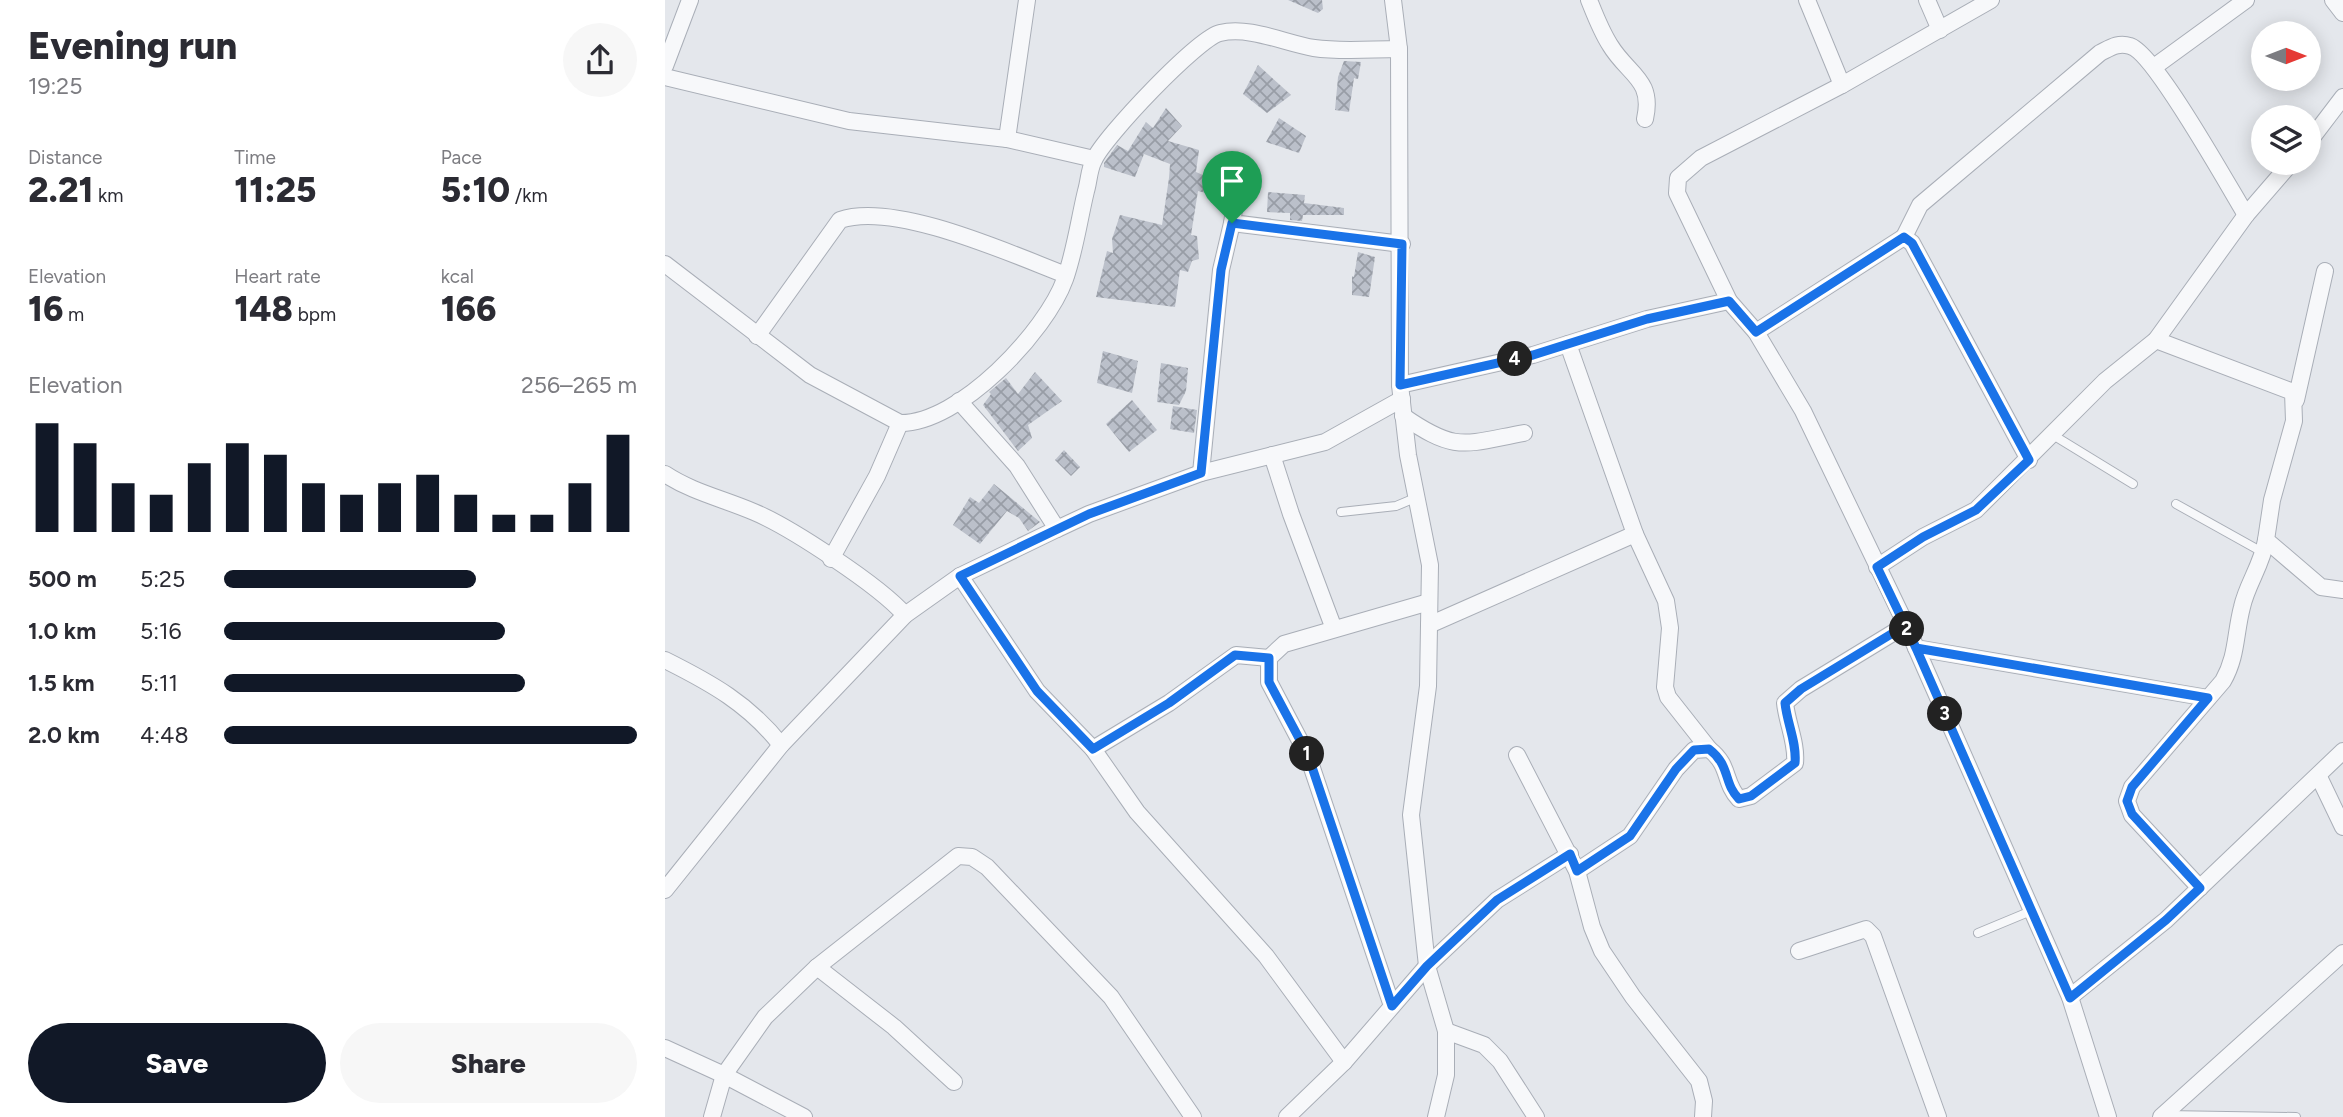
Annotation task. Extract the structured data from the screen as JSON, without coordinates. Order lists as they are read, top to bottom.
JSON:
{
  "north": "right",
  "page": {
    "heading": ["Evening run", "19:25"],
    "stats": [
      ["Distance", "2.21 km"],
      ["Time", "11:25"],
      ["Pace", "5:10 /km"],
      ["Elevation", "16 m"],
      ["Heart rate", "148 bpm"],
      ["kcal", "166"]
    ],
    "pins": [
      "4",
      "2",
      "3",
      "1"
    ],
    "chart": ["Elevation", "256–265 m"],
    "list": [
      {
        "name": "500 m",
        "note": "5:25"
      },
      {
        "name": "1.0 km",
        "note": "5:16"
      },
      {
        "name": "1.5 km",
        "note": "5:11"
      },
      {
        "name": "2.0 km",
        "note": "4:48"
      }
    ],
    "buttons": ["Save", "Share"]
  }
}
